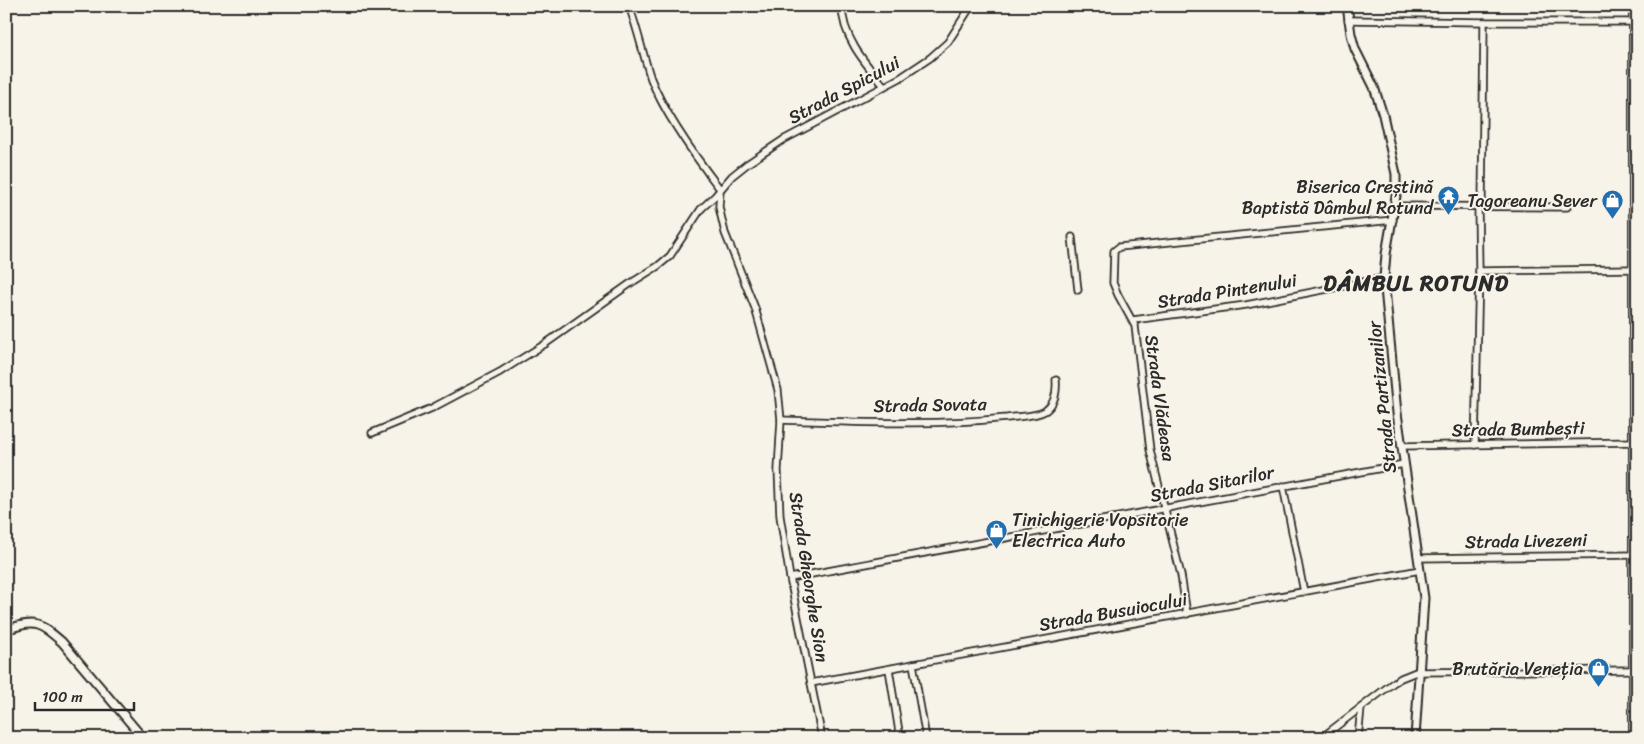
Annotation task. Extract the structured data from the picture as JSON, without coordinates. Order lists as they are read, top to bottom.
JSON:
{
  "streets": {
    "street": [
      "Strada Spicului",
      "Strada Pintenului",
      "Strada Partizanilor",
      "Strada Vlădeasa",
      "Strada Sovata",
      "Strada Bumbești",
      "Strada Sitarilor",
      "Strada Livezeni",
      "Strada Gheorghe Sion",
      "Strada Busuiocului"
    ]
  },
  "crossings": [
    ["Strada Spicului", "Strada Gheorghe Sion"],
    ["Strada Pintenului", "Strada Partizanilor"],
    ["Strada Pintenului", "Strada Vlădeasa"],
    ["Strada Partizanilor", "Strada Vlădeasa"],
    ["Strada Partizanilor", "Strada Bumbești"],
    ["Strada Partizanilor", "Strada Sitarilor"],
    ["Strada Partizanilor", "Strada Livezeni"],
    ["Strada Partizanilor", "Strada Busuiocului"],
    ["Strada Vlădeasa", "Strada Sitarilor"],
    ["Strada Vlădeasa", "Strada Busuiocului"],
    ["Strada Sovata", "Strada Gheorghe Sion"],
    ["Strada Sitarilor", "Strada Gheorghe Sion"],
    ["Strada Gheorghe Sion", "Strada Busuiocului"]
  ],
  "districts": ["DÂMBUL ROTUND"],
  "places": {
    "temple": ["Biserica Creștină Baptistă Dâmbul Rotund"],
    "shop": ["Tagoreanu Sever", "Tinichigerie Vopsitorie Electrica Auto", "Brutăria Veneția"]
  },
  "scale_bar": "100 m"
}
